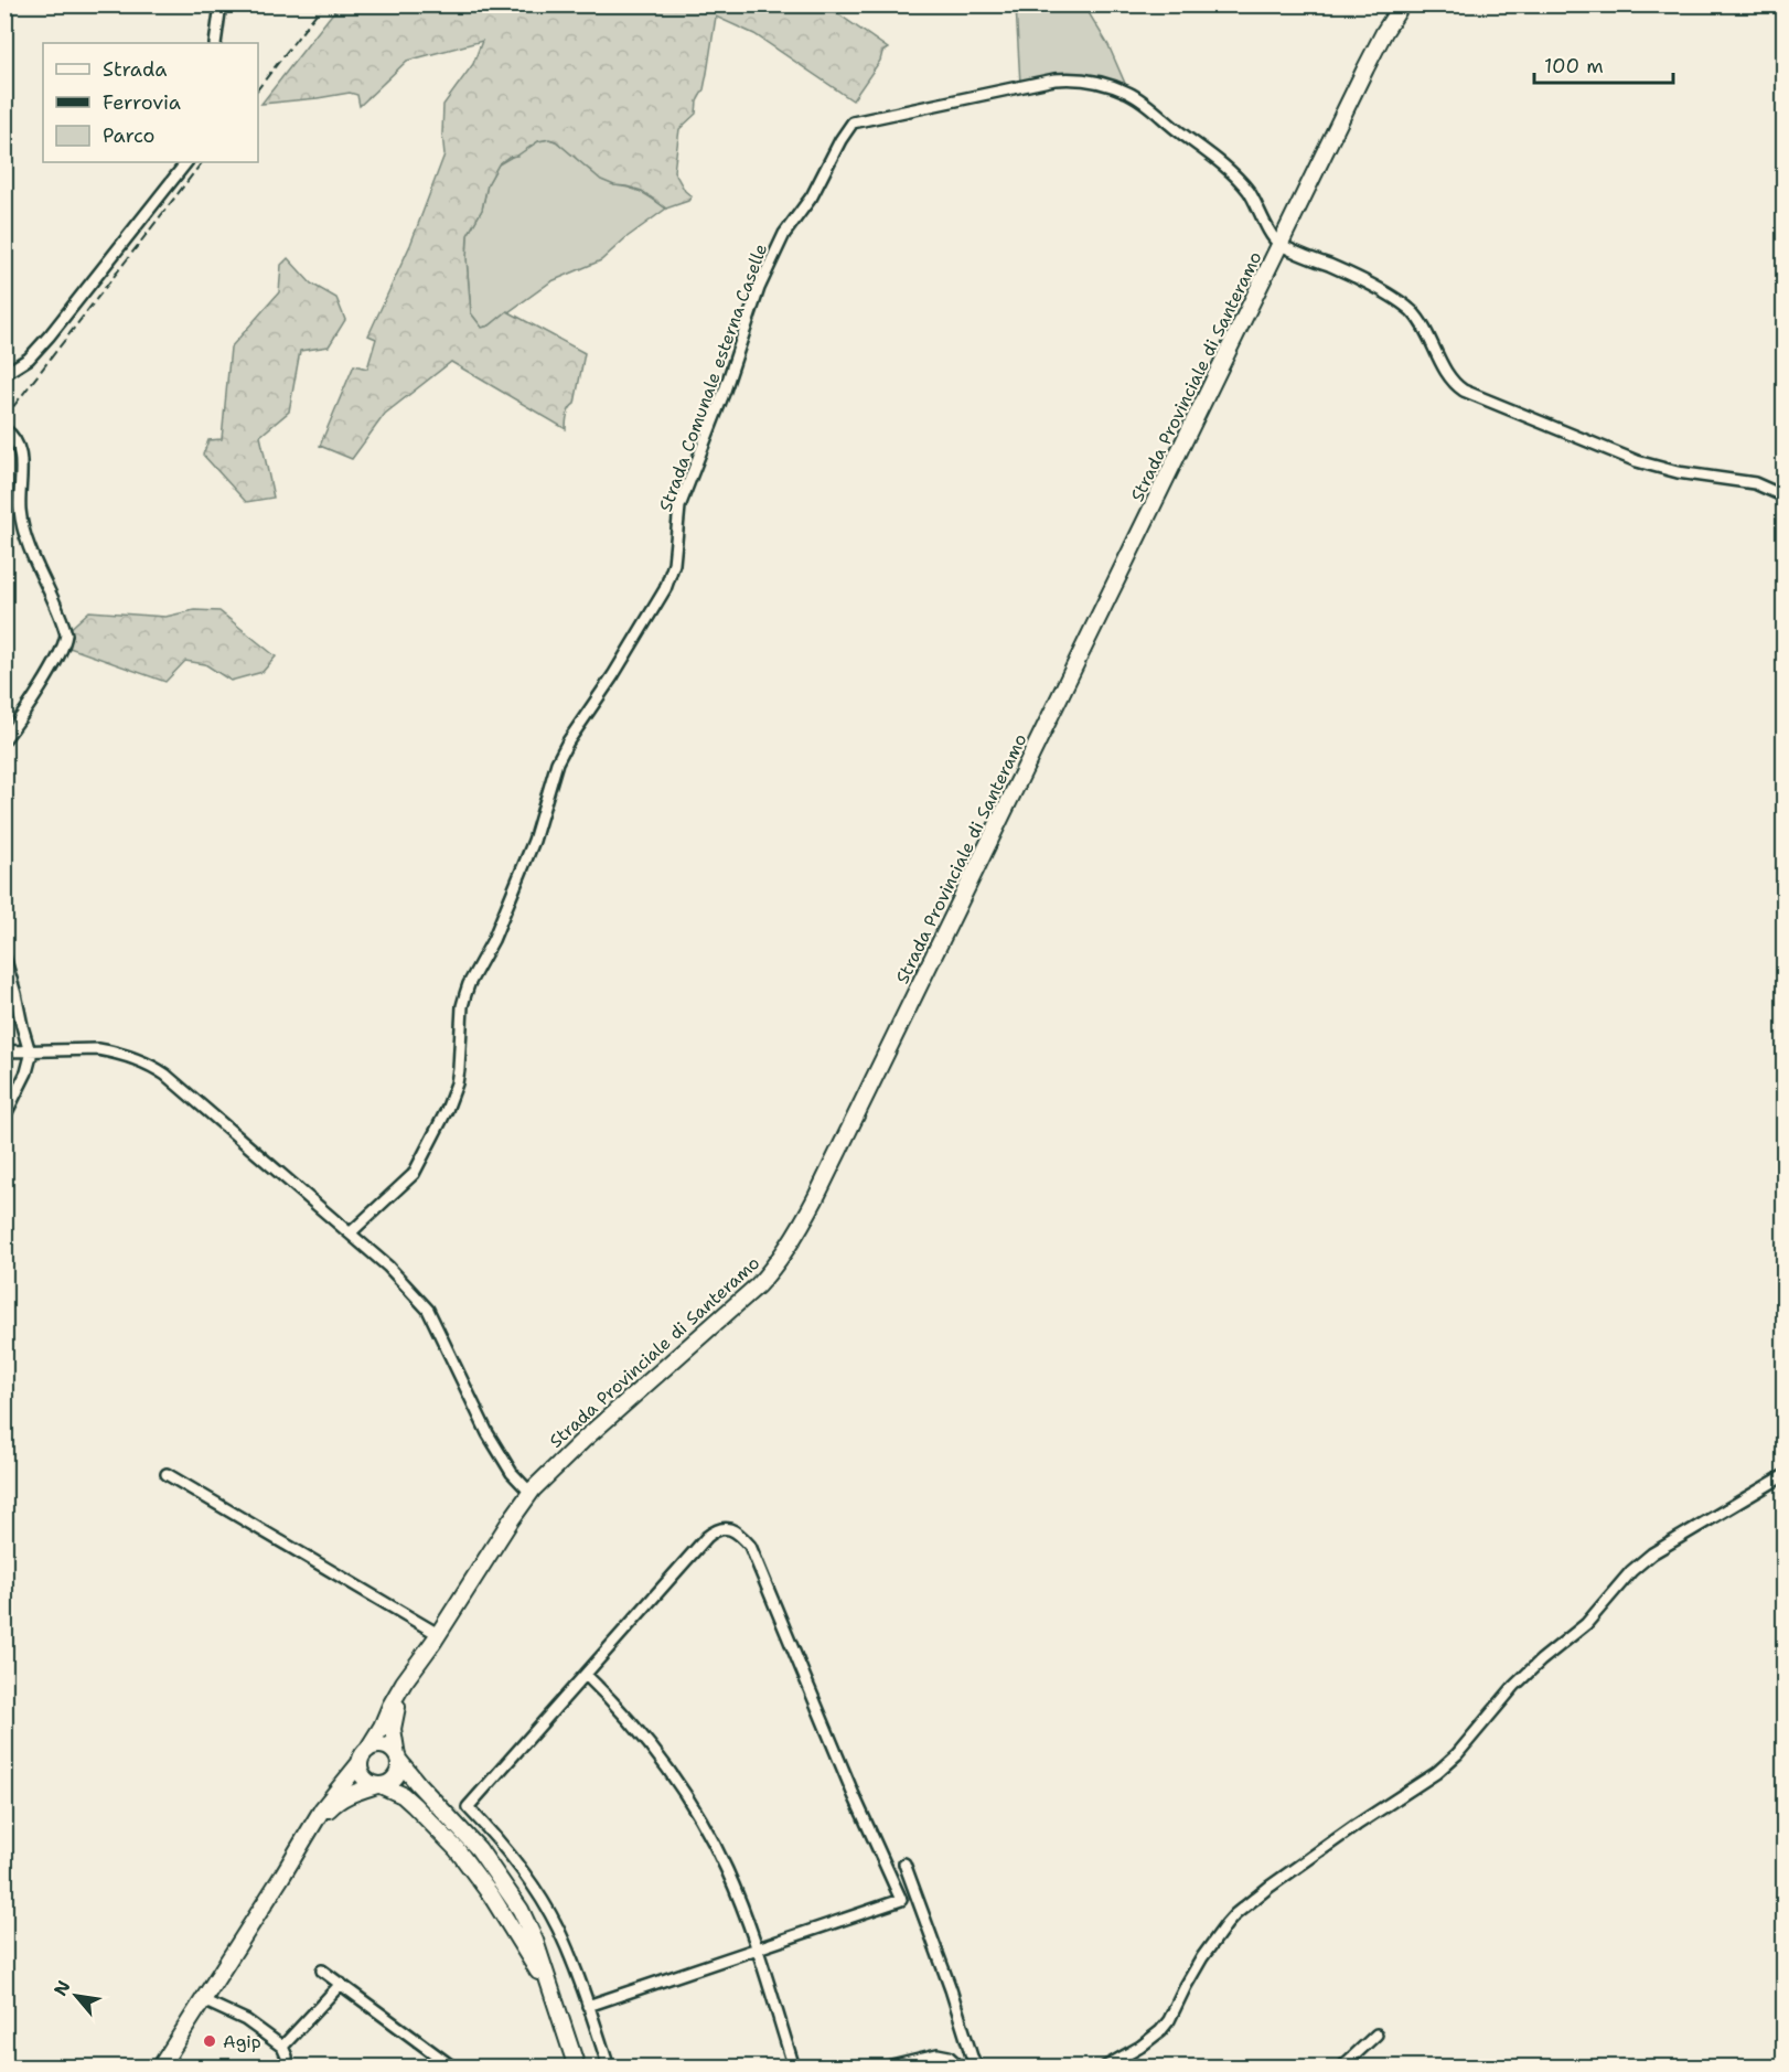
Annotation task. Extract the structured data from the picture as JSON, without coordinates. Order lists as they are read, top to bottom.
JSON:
{
  "streets": {
    "main road": ["Strada Provinciale di Santeramo"],
    "street": ["Strada Comunale esterna Caselle"]
  },
  "crossings": [
    ["Strada Provinciale di Santeramo", "Strada Comunale esterna Caselle"]
  ],
  "places": ["Agip"],
  "legend": ["Strada", "Ferrovia", "Parco"],
  "scale_bar": "100 m",
  "north": "top left"
}
